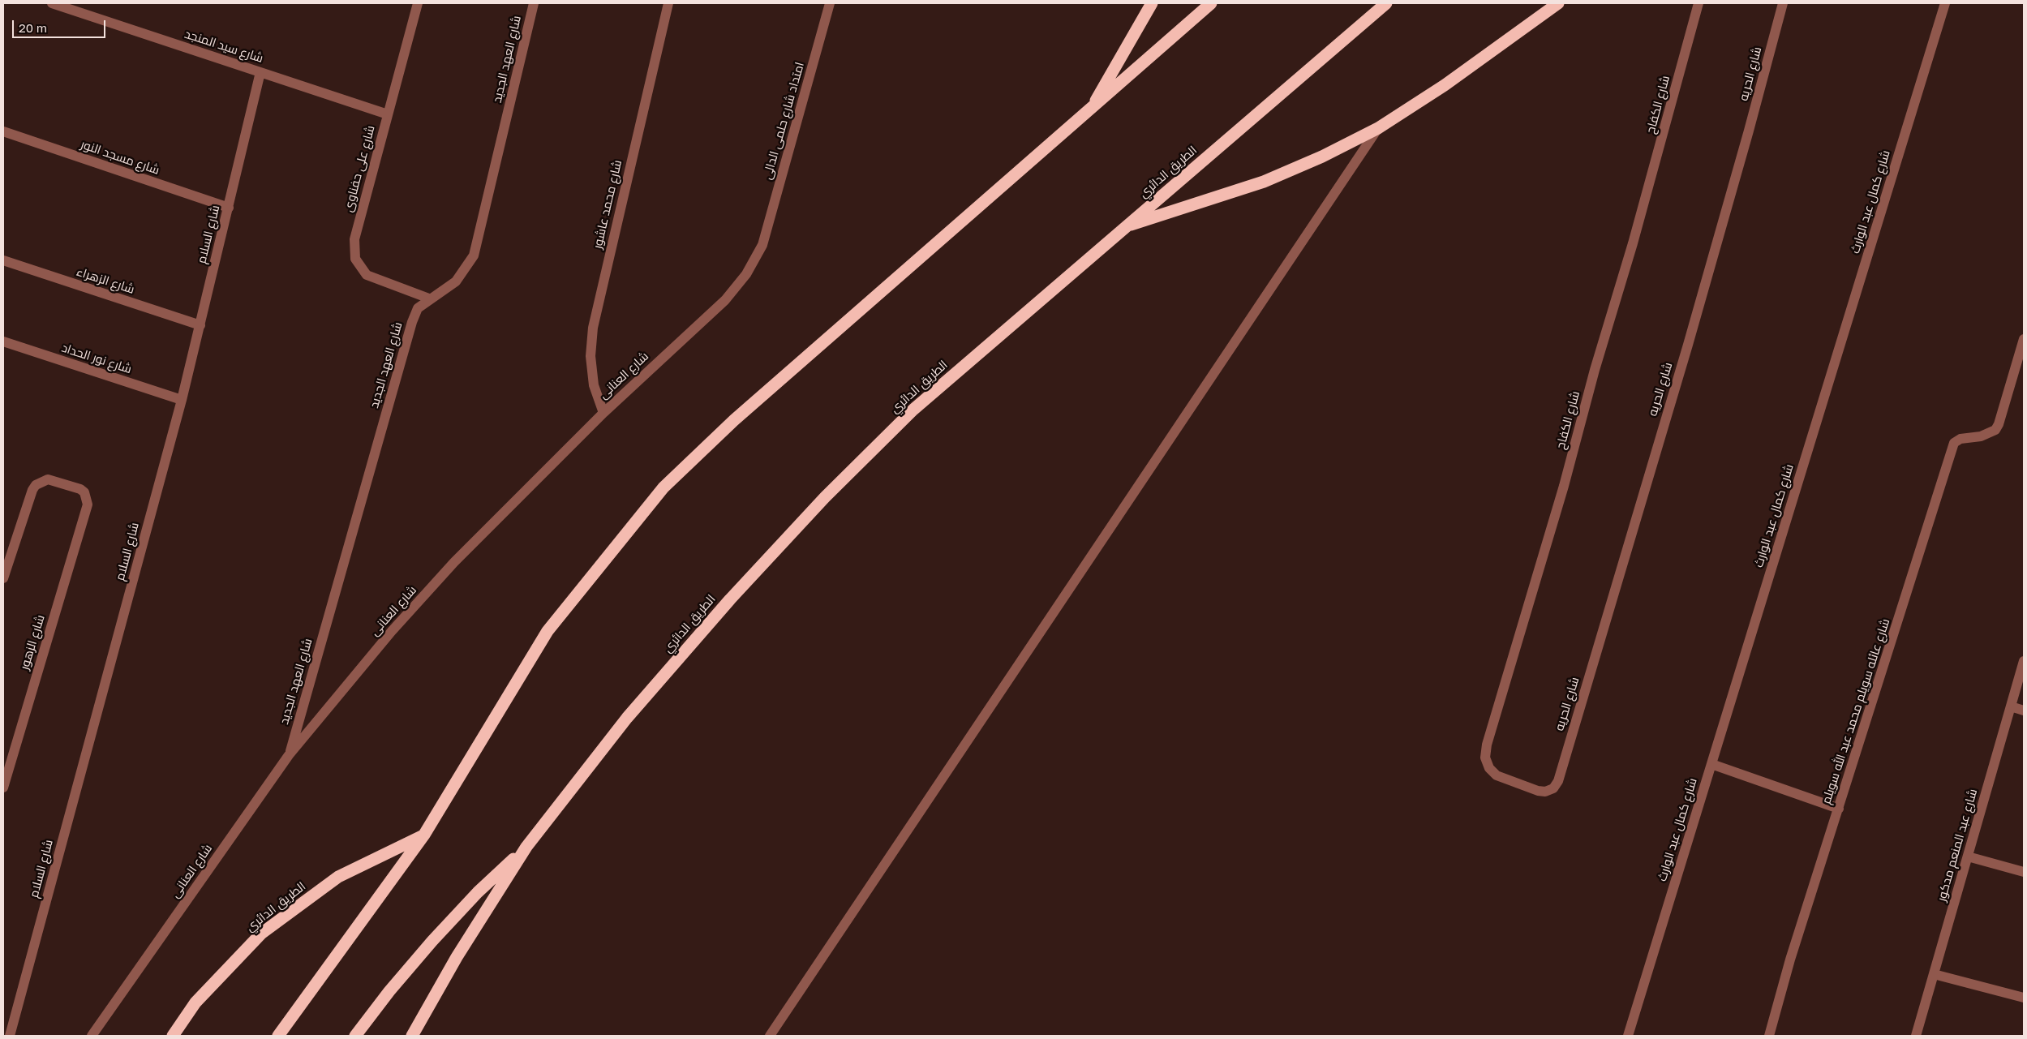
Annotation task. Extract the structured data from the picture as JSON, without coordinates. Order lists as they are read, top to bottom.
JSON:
{
  "streets": {
    "highway": ["الطريق الدائري"],
    "street": [
      "شارع سيد المنجد",
      "شارع العهد الجديد",
      "شارع الحريه",
      "شارع الكفاح",
      "امتداد شارع حلمى الدالى",
      "شارع مسجد النور",
      "شارع على حفناوى",
      "شارع كمال عبد الوارث",
      "شارع محمد عاشور",
      "شارع السلام",
      "شارع الزهراء",
      "شارع نور الحداد",
      "شارع العنانى",
      "شارع الزهور",
      "شارع عائله سويلم محمد عبد الله سويلم",
      "شارع عبد المنعم مدكور"
    ]
  },
  "crossings": [
    ["شارع سيد المنجد", "شارع على حفناوى"],
    ["شارع سيد المنجد", "شارع السلام"],
    ["شارع العهد الجديد", "شارع على حفناوى"],
    ["شارع العهد الجديد", "شارع العنانى"],
    ["شارع الحريه", "شارع الكفاح"],
    ["امتداد شارع حلمى الدالى", "شارع العنانى"],
    ["شارع مسجد النور", "شارع السلام"],
    ["شارع محمد عاشور", "شارع العنانى"],
    ["شارع السلام", "شارع الزهراء"],
    ["شارع السلام", "شارع نور الحداد"]
  ],
  "scale_bar": "20 m"
}
